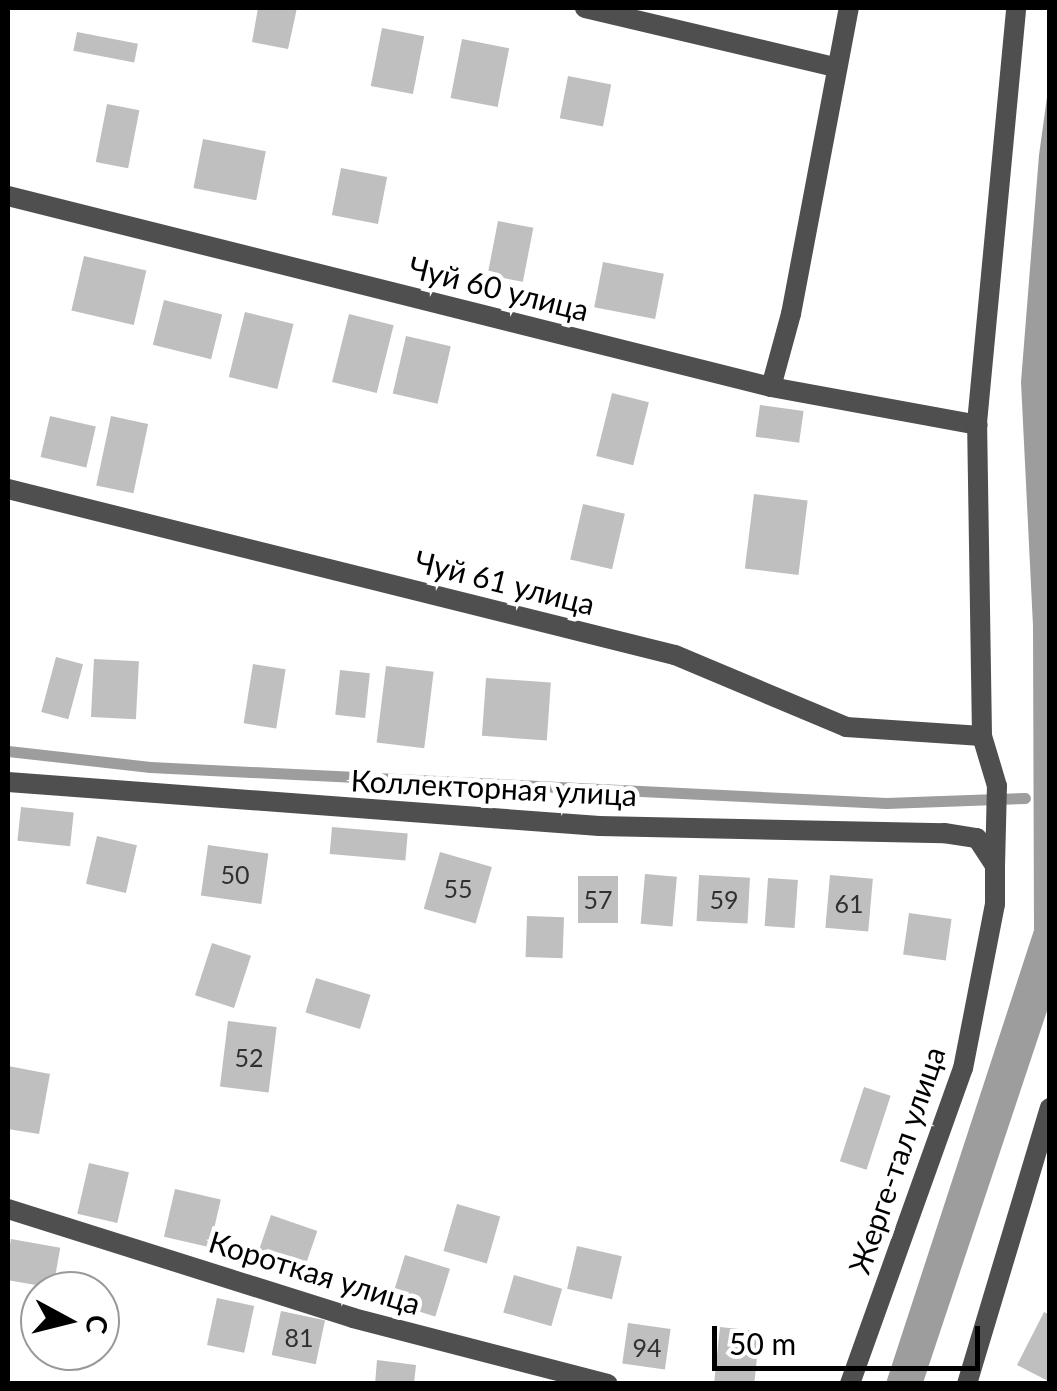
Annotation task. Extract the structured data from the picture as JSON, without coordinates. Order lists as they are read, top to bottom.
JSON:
{
  "streets": {
    "street": [
      "Чуй 60 улица",
      "Чуй 61 улица",
      "Коллекторная улица",
      "Жерге-тал улица",
      "Короткая улица"
    ]
  },
  "crossings": [
    ["Чуй 61 улица", "Жерге-тал улица"],
    ["Коллекторная улица", "Жерге-тал улица"]
  ],
  "house_numbers": [
    "50",
    "55",
    "57",
    "59",
    "61",
    "52",
    "81",
    "94"
  ],
  "scale_bar": "50 m",
  "north": "right"
}
